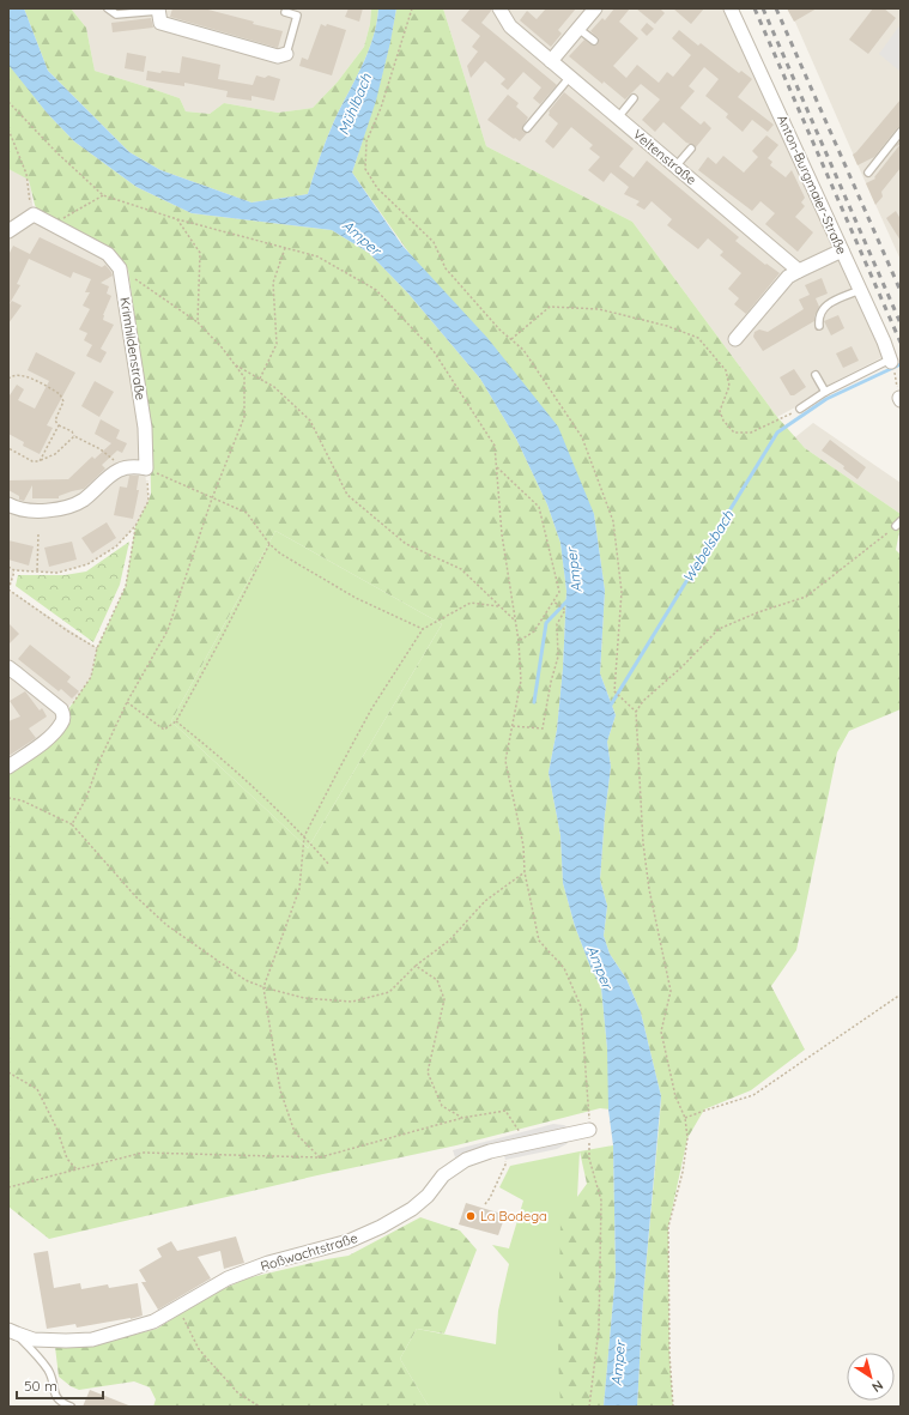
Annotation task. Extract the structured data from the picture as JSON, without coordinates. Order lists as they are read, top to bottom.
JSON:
{
  "streets": {
    "street": [
      "Veltenstraße",
      "Anton-Burgmaier-Straße",
      "Krimhildenstraße",
      "Roßwachtstraße"
    ]
  },
  "water": ["Mühlbach", "Amper", "Webelsbach"],
  "places": ["La Bodega"],
  "scale_bar": "50 m",
  "north": "bottom right"
}
